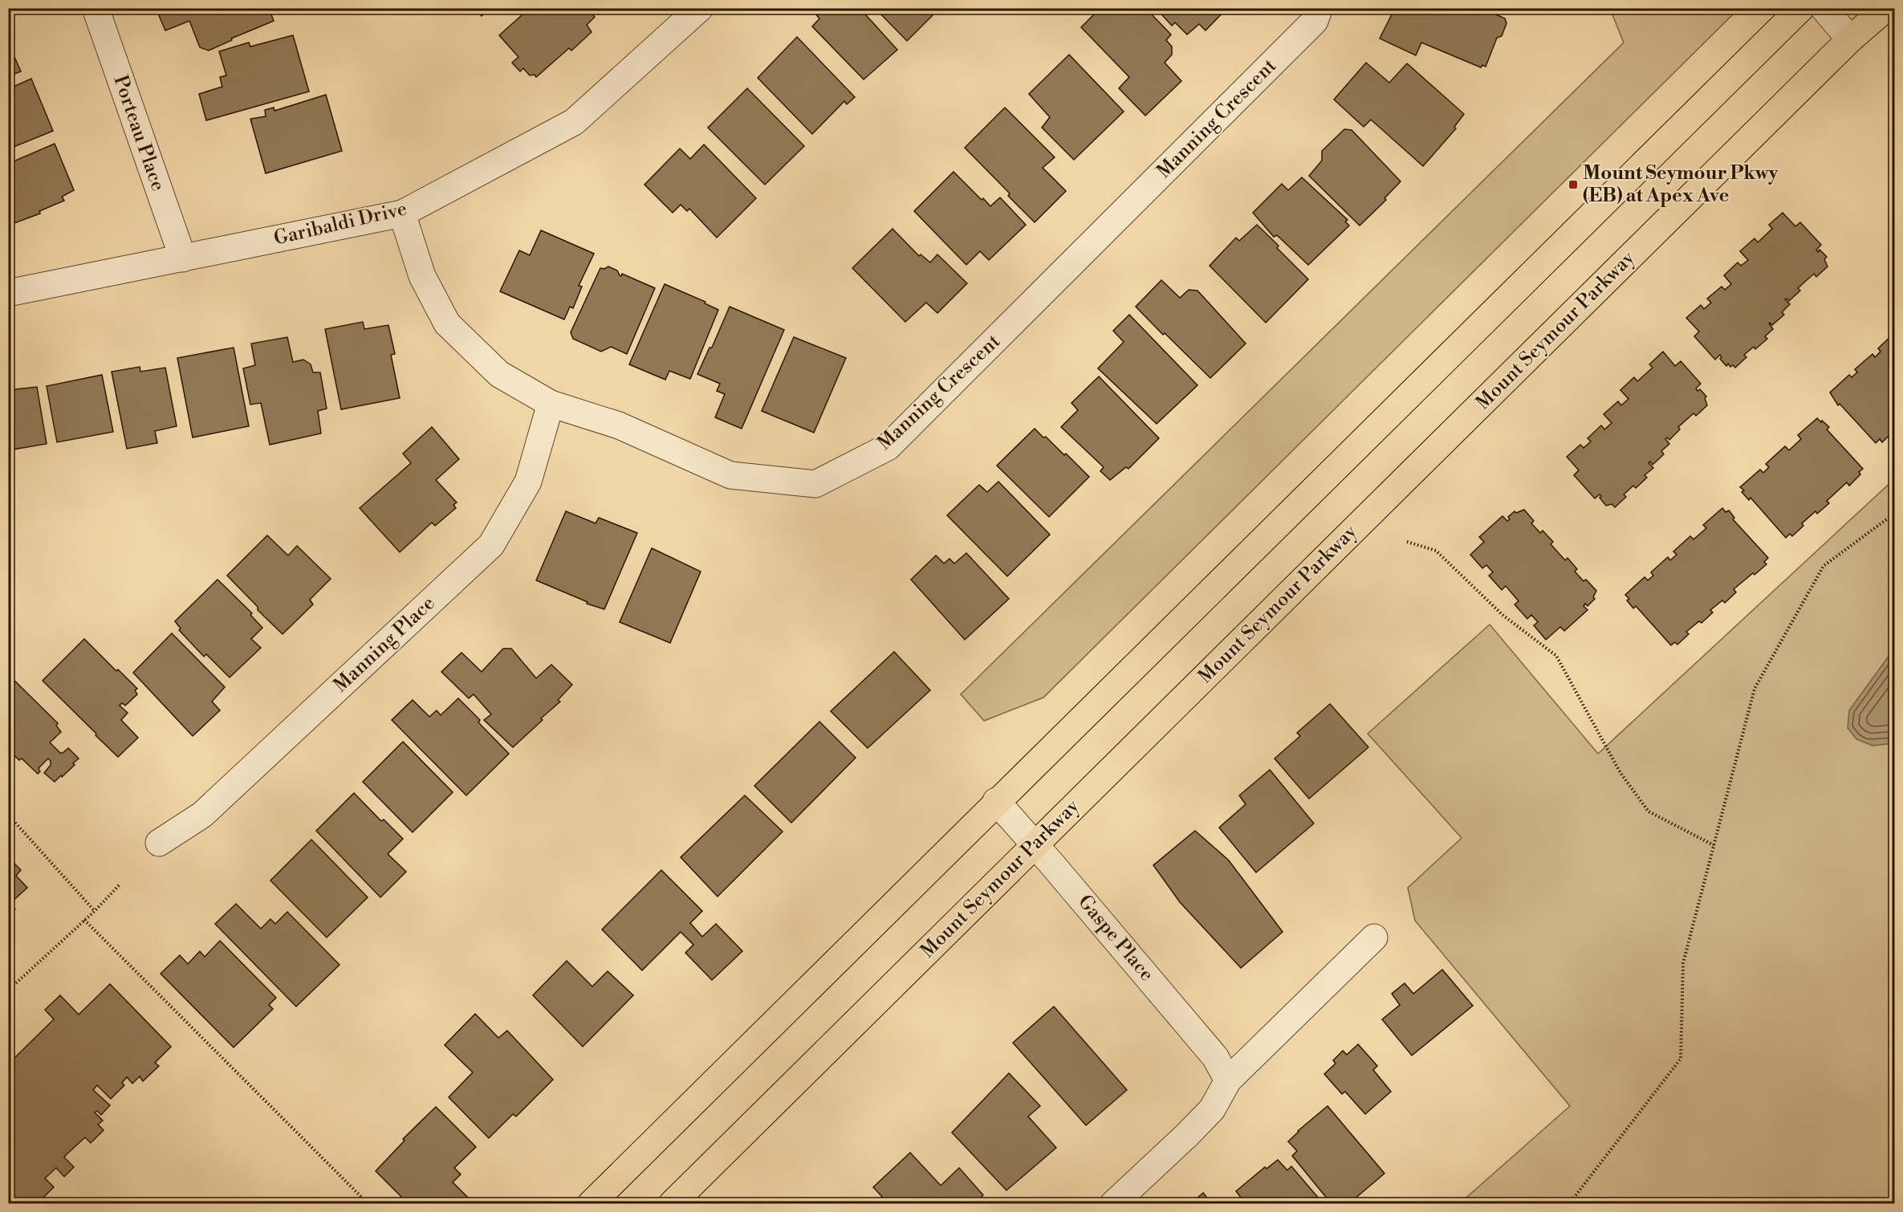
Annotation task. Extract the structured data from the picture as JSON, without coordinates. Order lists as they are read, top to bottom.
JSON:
{
  "streets": {
    "main road": ["Mount Seymour Parkway"],
    "street": [
      "Manning Crescent",
      "Porteau Place",
      "Garibaldi Drive",
      "Manning Place",
      "Gaspe Place"
    ]
  },
  "crossings": [
    ["Manning Crescent", "Garibaldi Drive"],
    ["Manning Crescent", "Manning Place"],
    ["Porteau Place", "Garibaldi Drive"],
    ["Mount Seymour Parkway", "Gaspe Place"]
  ],
  "places": {
    "transit": ["Mount Seymour Pkwy (EB) at Apex Ave"]
  }
}
